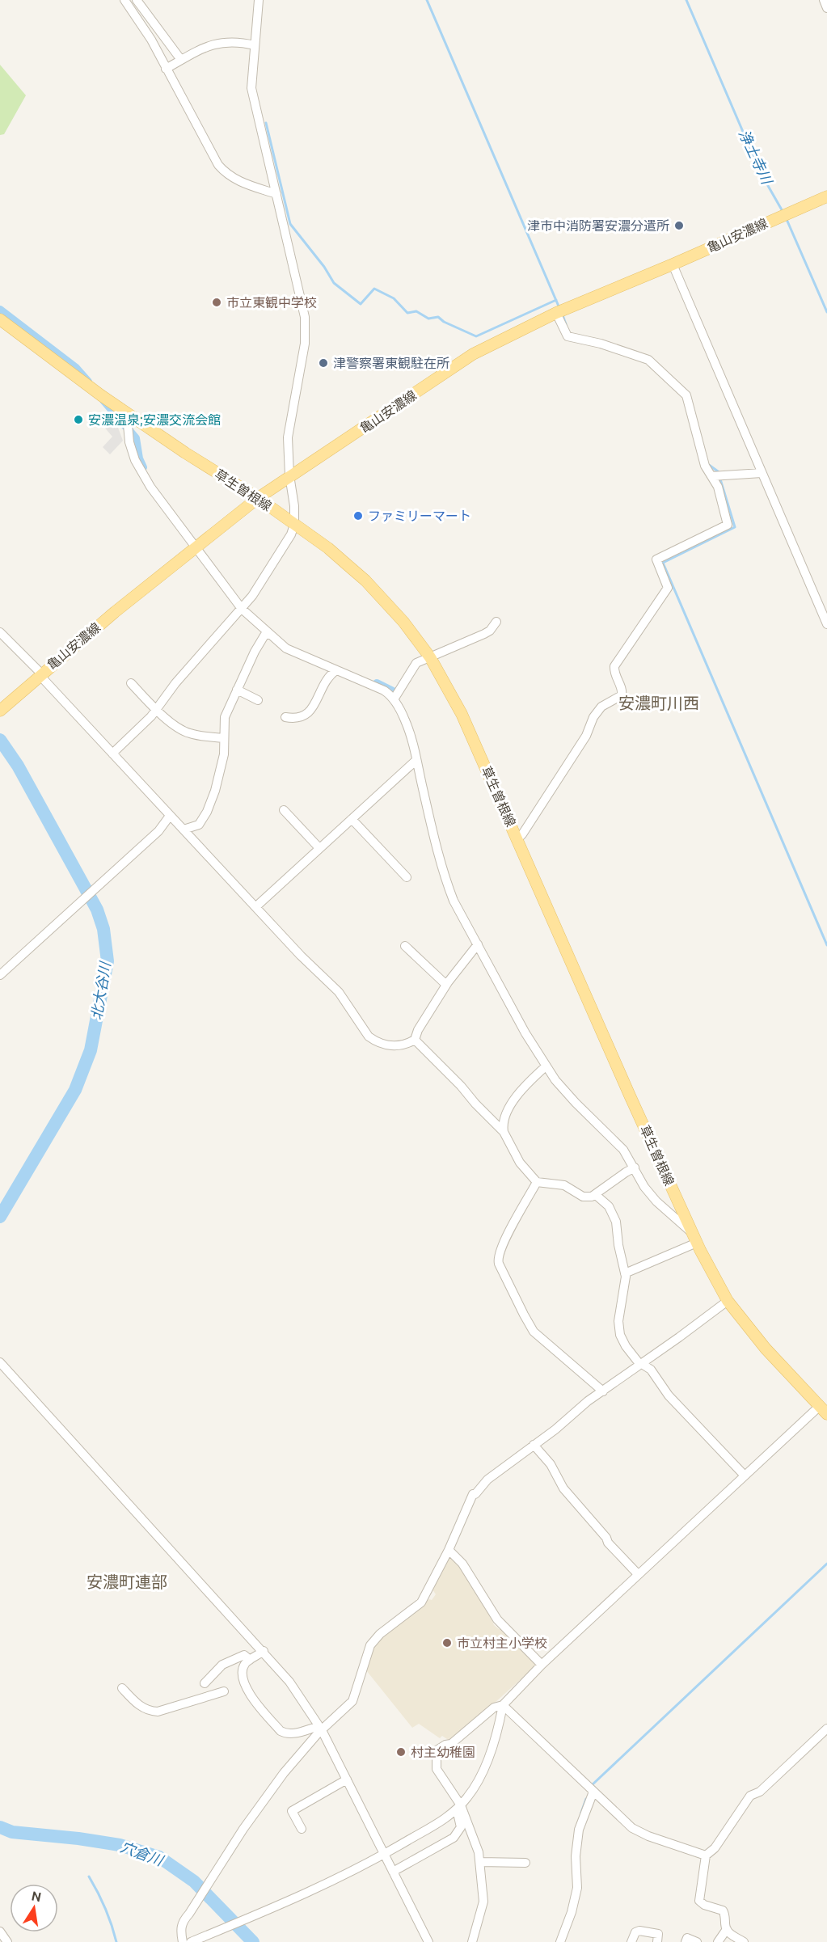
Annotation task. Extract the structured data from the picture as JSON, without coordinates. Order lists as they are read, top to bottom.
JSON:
{
  "streets": {
    "main road": ["亀山安濃線", "草生曽根線"]
  },
  "crossings": [
    ["亀山安濃線", "草生曽根線"]
  ],
  "districts": ["安濃町川西", "安濃町連部"],
  "water": ["浄土寺川", "北大谷川", "穴倉川"],
  "places": [
    "津市中消防署安濃分遣所",
    "市立東観中学校",
    "津警察署東観駐在所",
    "安濃温泉;安濃交流会館",
    "ファミリーマート",
    "市立村主小学校",
    "村主幼稚園"
  ],
  "north": "top"
}
